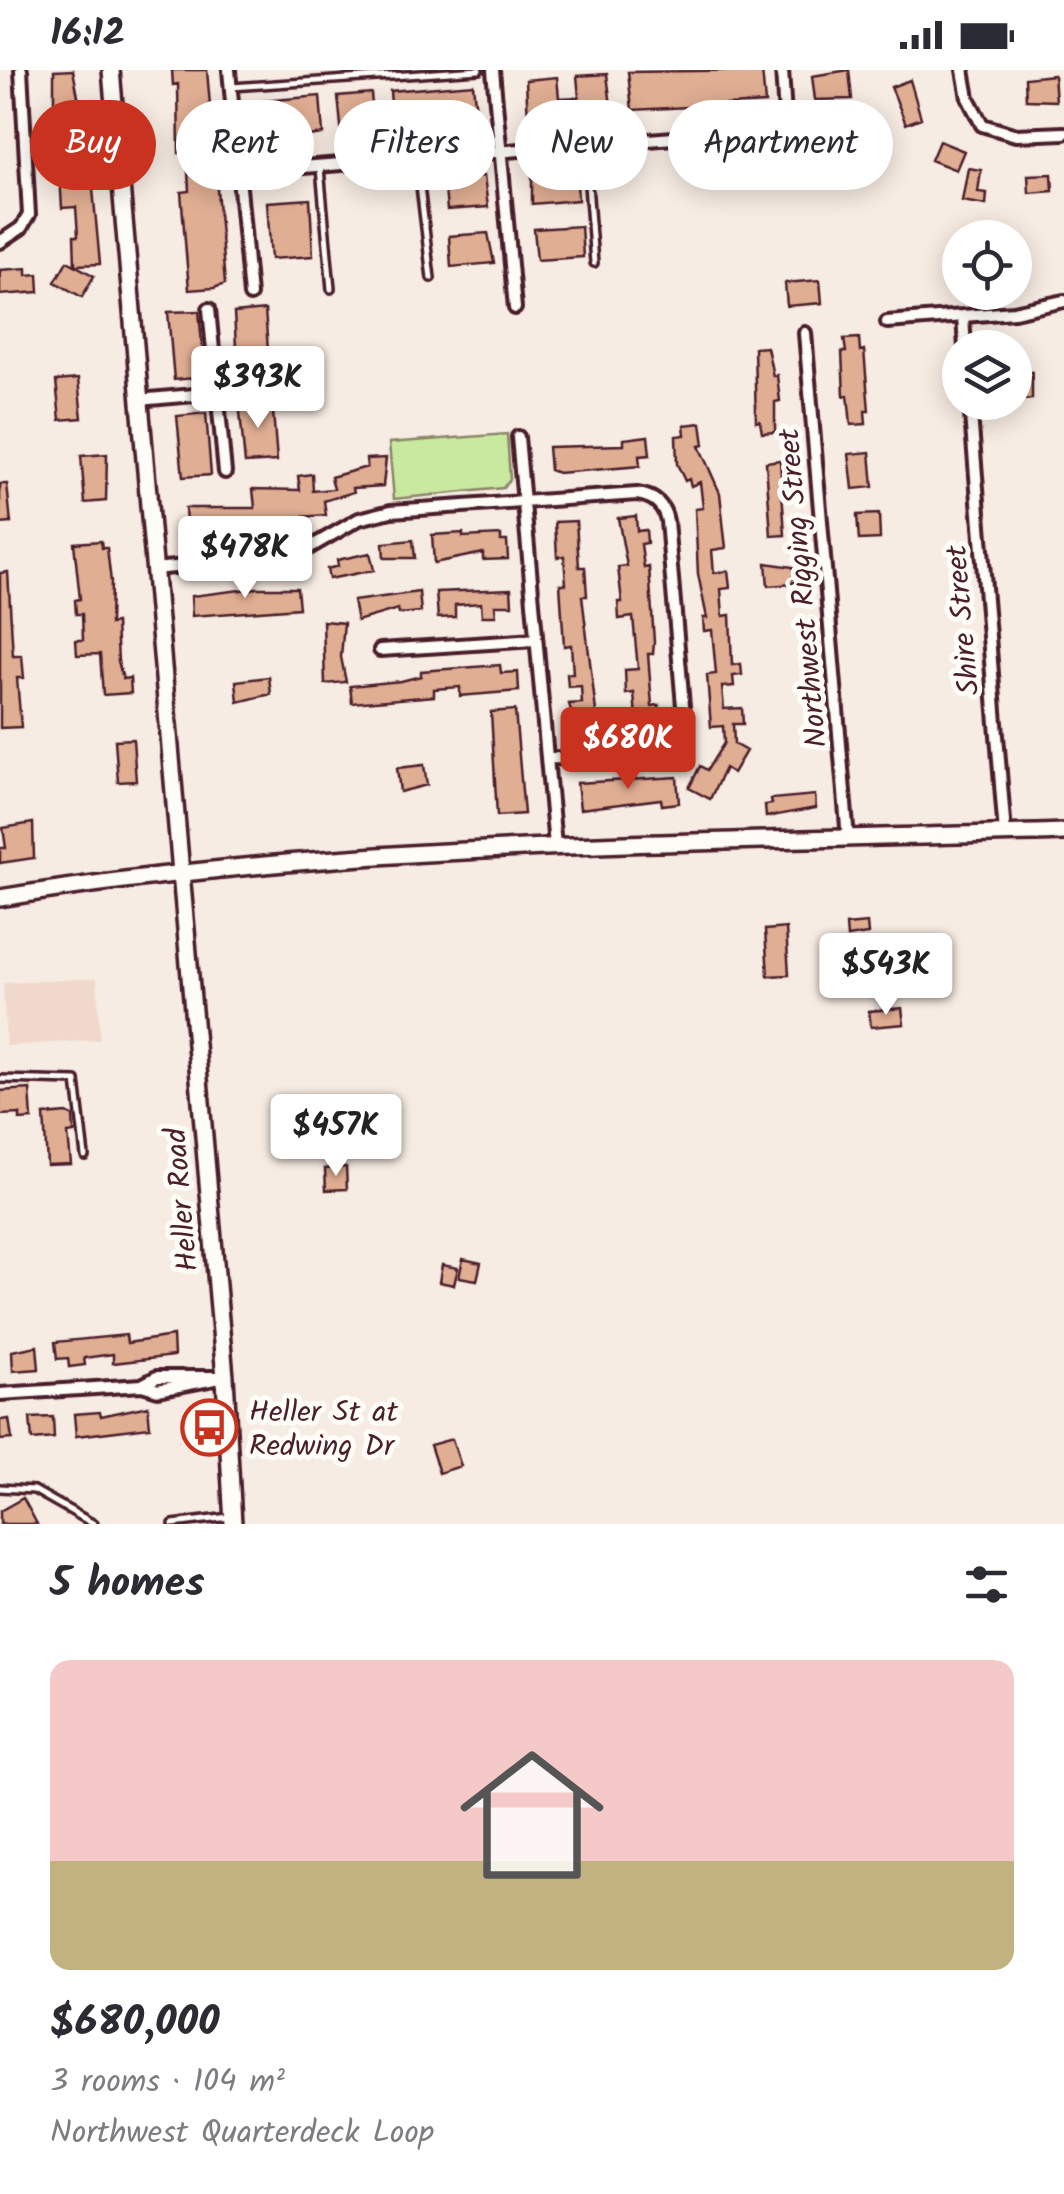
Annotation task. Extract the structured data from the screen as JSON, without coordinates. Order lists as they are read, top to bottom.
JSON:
{
  "streets": {
    "street": ["Northwest Rigging Street", "Shire Street", "Heller Road"]
  },
  "places": {
    "bus stop": ["Heller St at Redwing Dr"]
  },
  "page": {
    "status": "16:12",
    "chip": [
      "Buy",
      "Rent",
      "Filters",
      "New",
      "Apartment"
    ],
    "price": [
      "$393K",
      "$478K",
      "$680K",
      "$543K",
      "$457K"
    ],
    "heading": "5 homes",
    "list": [
      {
        "name": "$680,000",
        "note": "3 rooms · 104 m² · Northwest Quarterdeck Loop"
      }
    ]
  }
}
